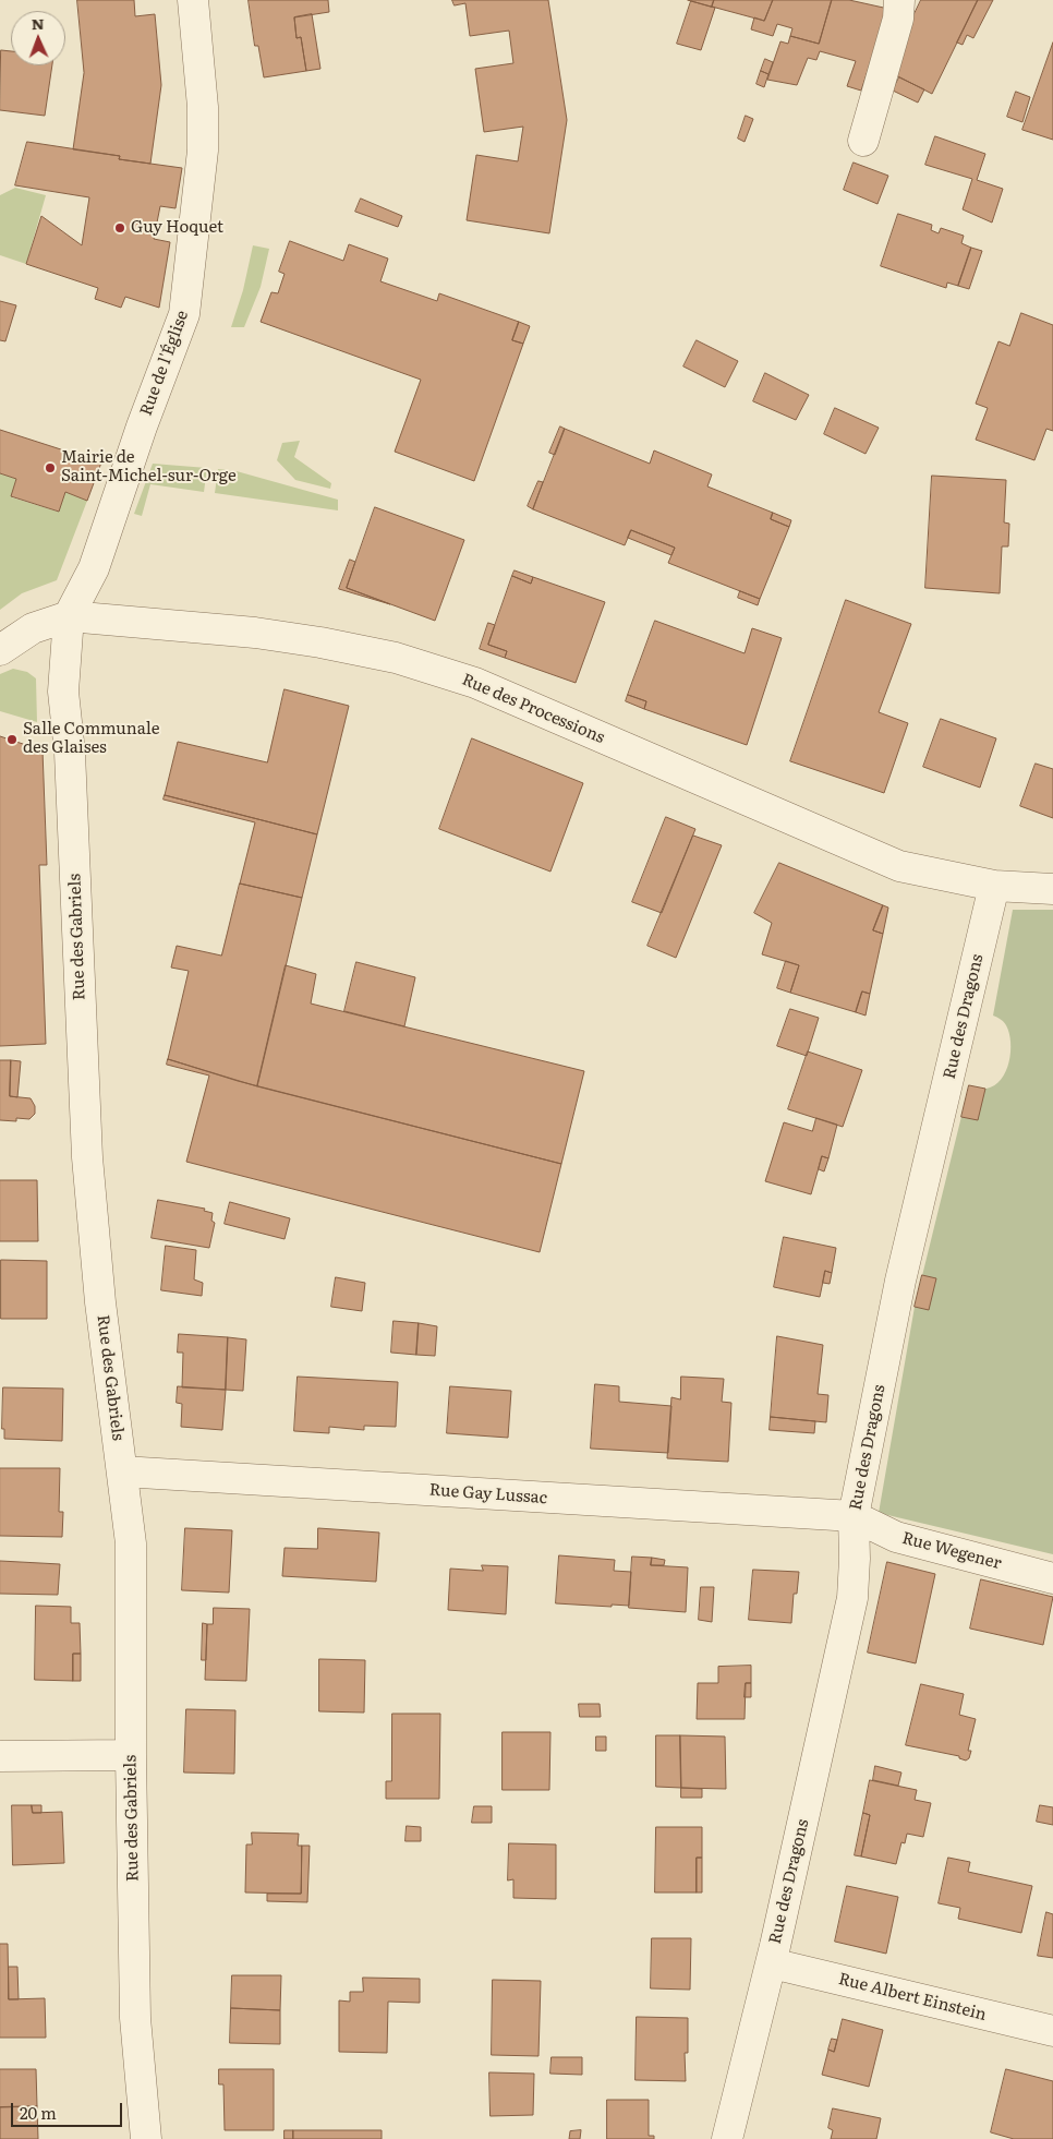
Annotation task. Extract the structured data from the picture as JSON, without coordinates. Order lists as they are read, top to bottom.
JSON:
{
  "streets": {
    "street": [
      "Rue de l'Église",
      "Rue des Processions",
      "Rue des Gabriels",
      "Rue des Dragons",
      "Rue Gay Lussac",
      "Rue Wegener",
      "Rue Albert Einstein"
    ]
  },
  "crossings": [
    ["Rue de l'Église", "Rue des Processions"],
    ["Rue de l'Église", "Rue des Gabriels"],
    ["Rue des Processions", "Rue des Gabriels"],
    ["Rue des Processions", "Rue des Dragons"],
    ["Rue des Gabriels", "Rue Gay Lussac"],
    ["Rue des Dragons", "Rue Gay Lussac"],
    ["Rue des Dragons", "Rue Wegener"],
    ["Rue des Dragons", "Rue Albert Einstein"],
    ["Rue Gay Lussac", "Rue Wegener"]
  ],
  "places": ["Guy Hoquet", "Mairie de Saint-Michel-sur-Orge", "Salle Communale des Glaises"],
  "scale_bar": "20 m",
  "north": "top"
}
